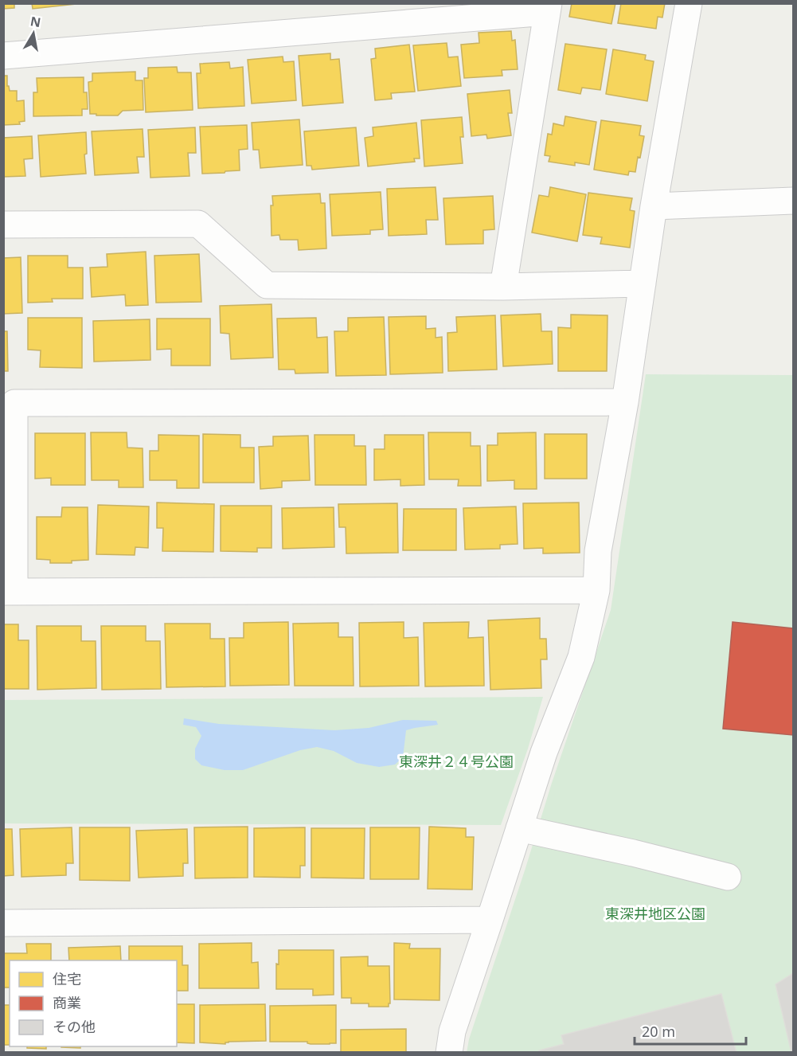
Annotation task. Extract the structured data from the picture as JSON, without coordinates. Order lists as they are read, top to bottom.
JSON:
{
  "parks": ["東深井２４号公園", "東深井地区公園"],
  "legend": ["住宅", "商業", "その他"],
  "scale_bar": "20 m",
  "north": "top"
}
